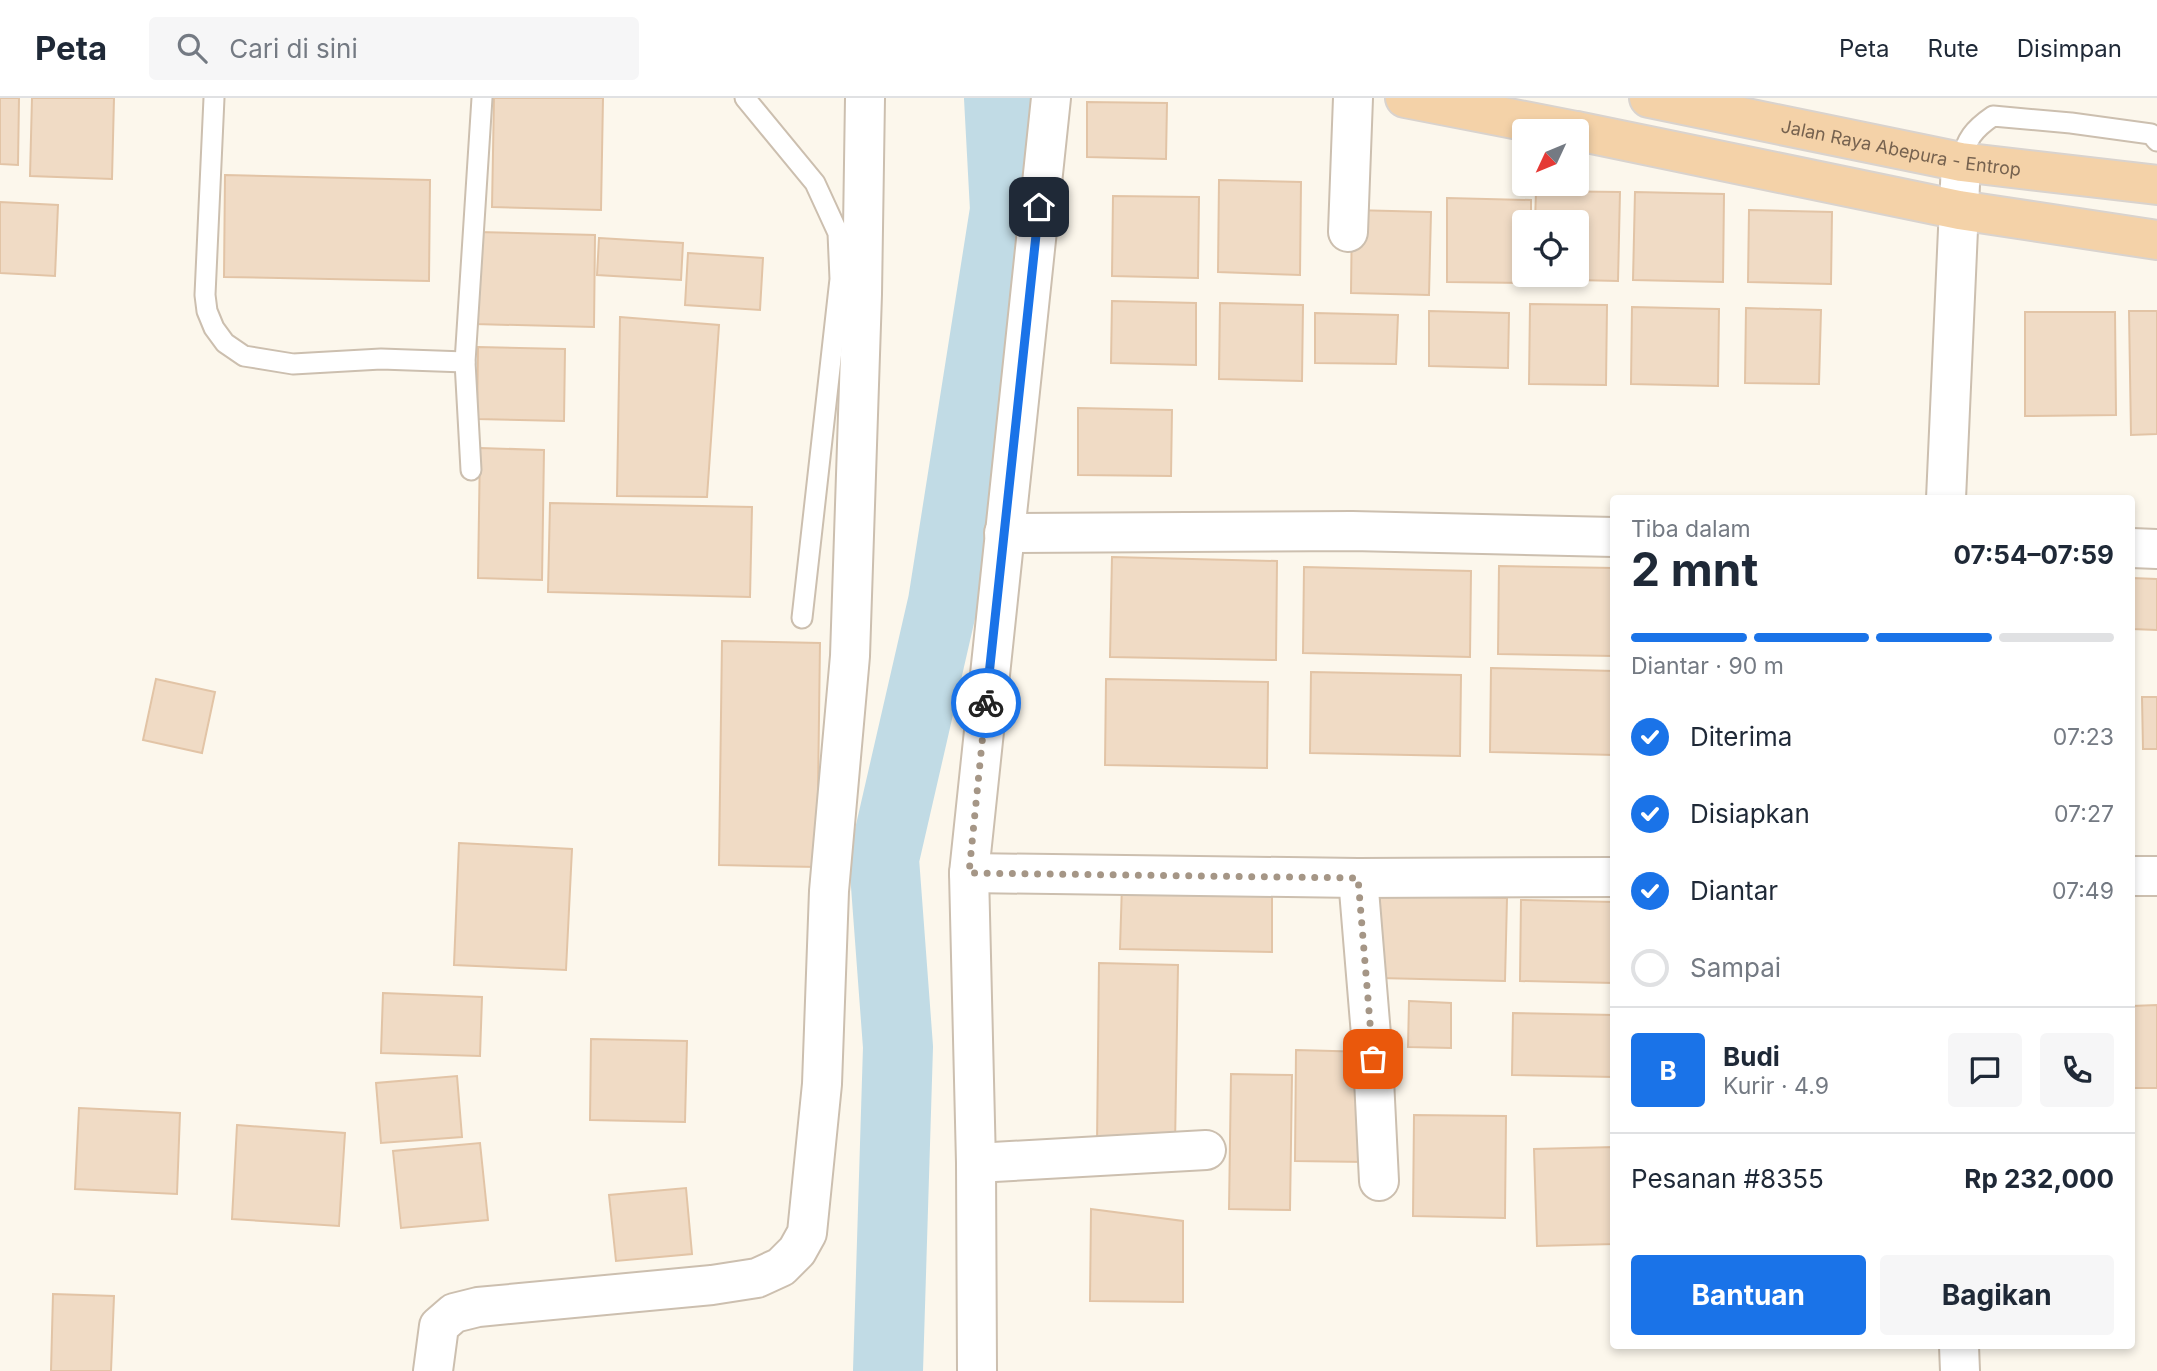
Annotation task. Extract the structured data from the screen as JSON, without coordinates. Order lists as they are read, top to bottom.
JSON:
{
  "streets": {
    "highway": ["Jalan Raya Abepura - Entrop"]
  },
  "north": "bottom left",
  "page": {
    "header": "Peta",
    "search": "Cari di sini",
    "nav": ["Peta", "Rute", "Disimpan"],
    "heading": ["2 mnt", "Tiba dalam", "07:54–07:59"],
    "panel": [
      "Budi",
      "Kurir · 4.9",
      "Pesanan #8355",
      "Rp 232,000"
    ],
    "bar": "Diantar · 90 m",
    "list": [
      ["Diterima", "07:23"],
      ["Disiapkan", "07:27"],
      ["Diantar", "07:49"],
      "Sampai"
    ],
    "round": "B",
    "buttons": ["Bantuan", "Bagikan"]
  }
}
